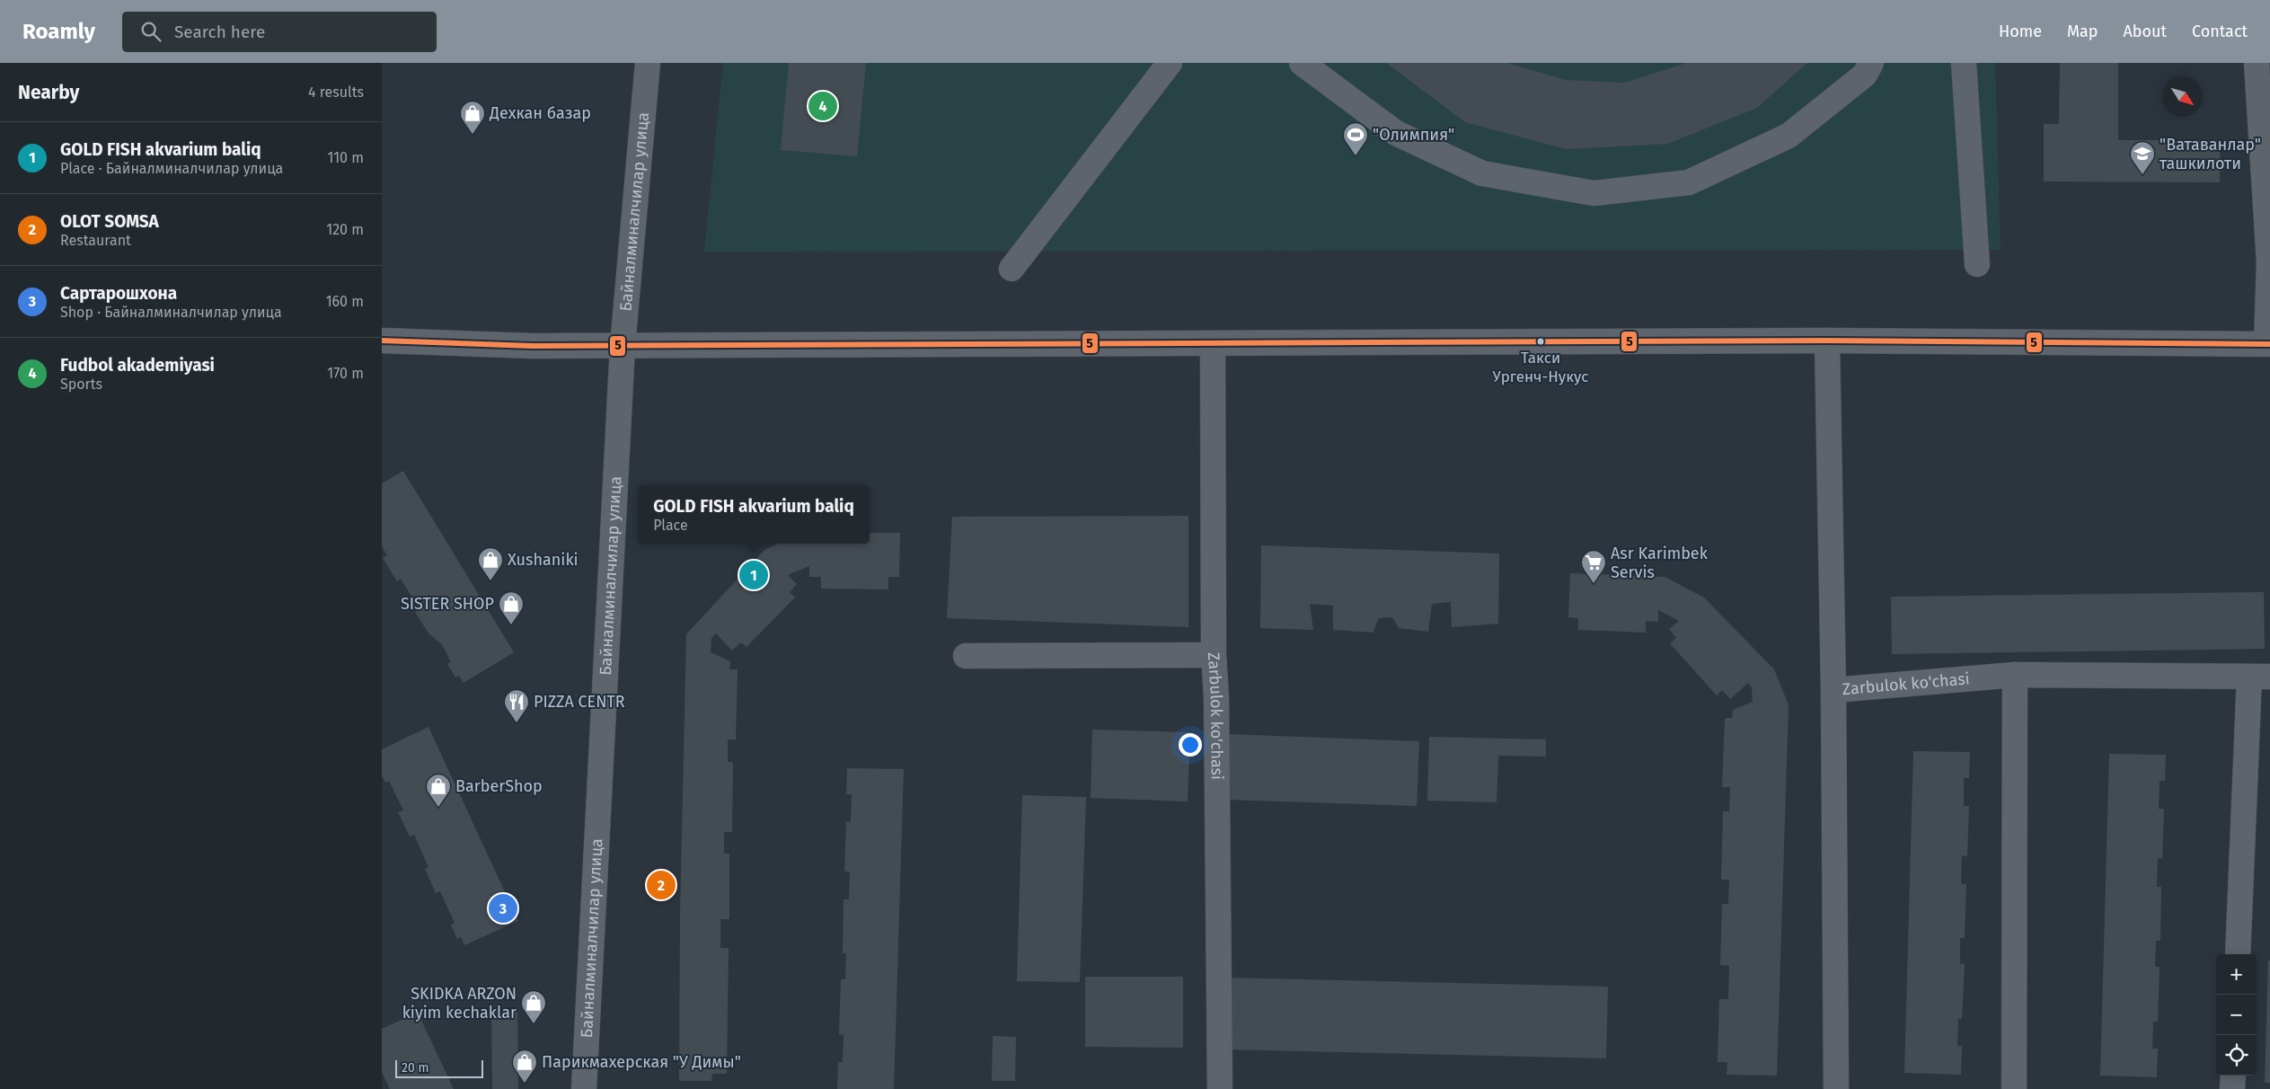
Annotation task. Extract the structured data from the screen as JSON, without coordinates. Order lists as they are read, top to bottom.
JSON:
{
  "streets": {
    "street": ["Байналминалчилар улица", "Zarbulok ko'chasi"]
  },
  "places": {
    "shop": [
      "Дехкан базар",
      "Xushaniki",
      "SISTER SHOP",
      "BarberShop",
      "SKIDKA ARZON kiyim kechaklar",
      "Парикмахерская \"У Димы\""
    ],
    "sports": ["\"Олимпия\""],
    "school or university": ["\"Ватаванлар\" ташкилоти"],
    "other": ["Такси Ургенч-Нукус"],
    "supermarket": ["Asr Karimbek Servis"],
    "restaurant": ["PIZZA CENTR"]
  },
  "lines": ["transit line 5"],
  "scale_bar": "20 m",
  "north": "bottom right",
  "page": {
    "header": "Roamly",
    "search": "Search here",
    "nav": [
      "Home",
      "Map",
      "About",
      "Contact"
    ],
    "heading": ["Nearby", "4 results"],
    "pins": [
      "4",
      "1",
      "2",
      "3"
    ],
    "list": [
      {
        "mark": "1",
        "name": "GOLD FISH akvarium baliq",
        "note": "Place · Байналминалчилар улица",
        "value": "110 m"
      },
      {
        "mark": "2",
        "name": "OLOT SOMSA",
        "note": "Restaurant",
        "value": "120 m"
      },
      {
        "mark": "3",
        "name": "Сартарошхона",
        "note": "Shop · Байналминалчилар улица",
        "value": "160 m"
      },
      {
        "mark": "4",
        "name": "Fudbol akademiyasi",
        "note": "Sports",
        "value": "170 m"
      }
    ],
    "popup": ["GOLD FISH akvarium baliq", "Place"],
    "map_buttons": ["+", "−"],
    "scale": "20 m"
  }
}
